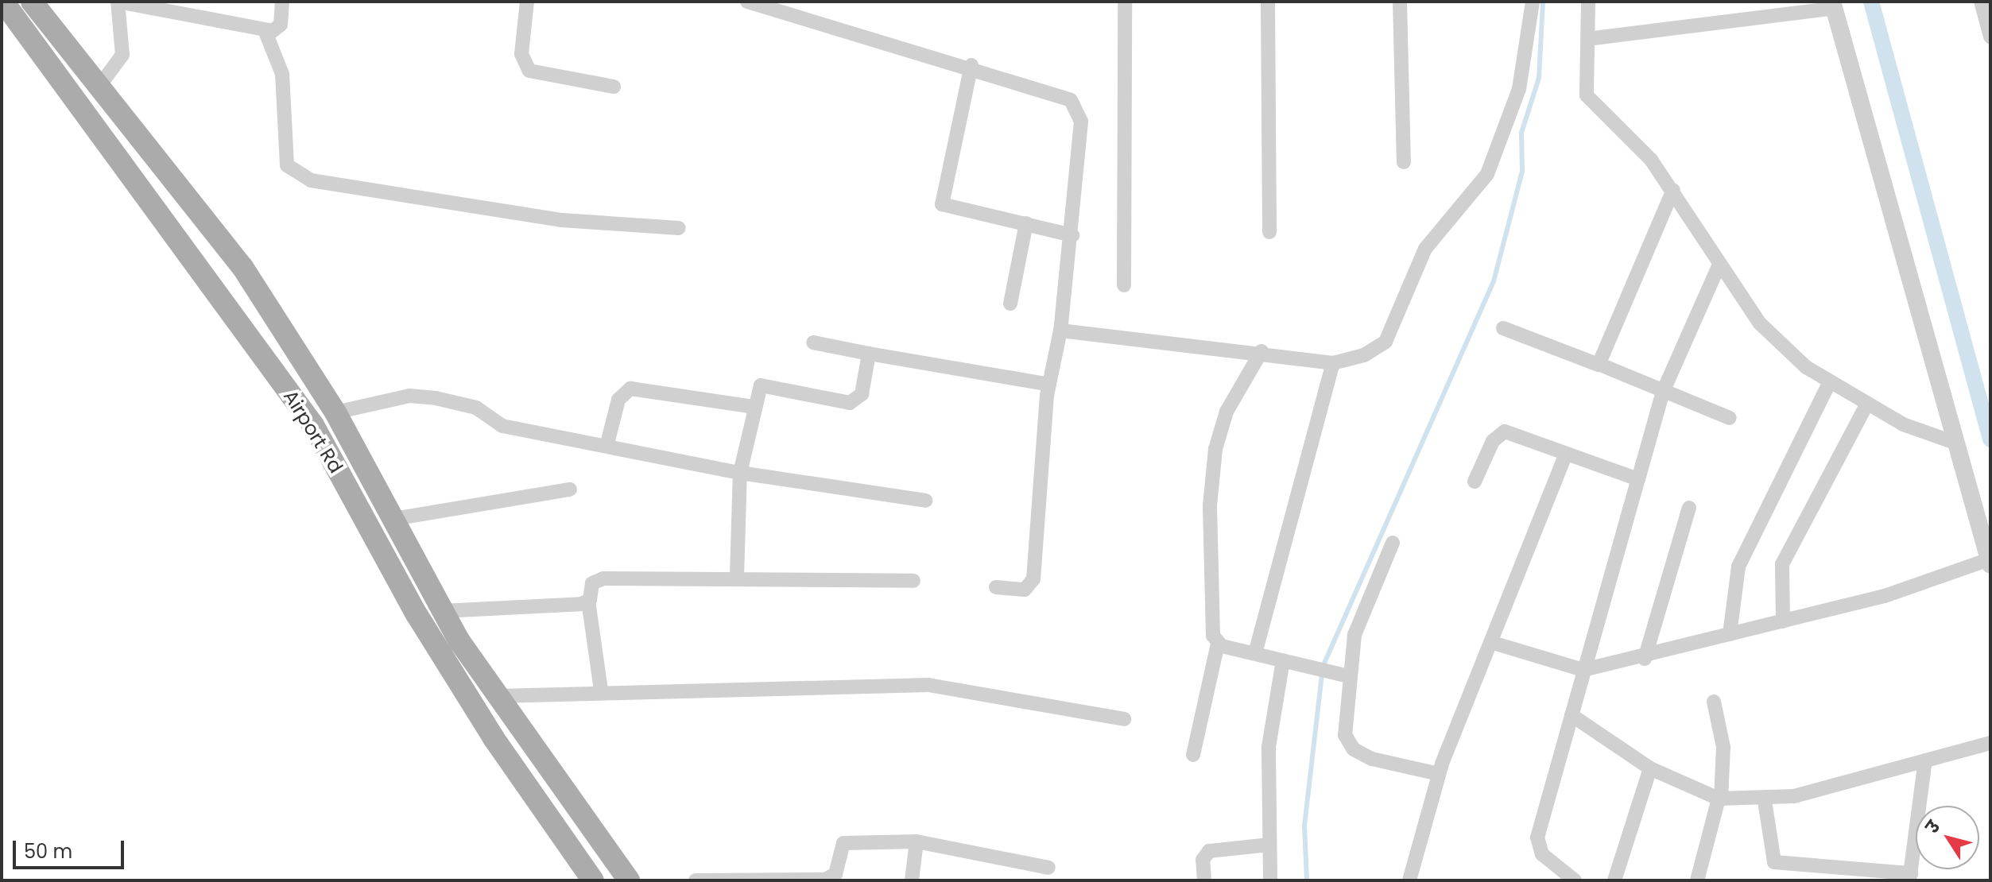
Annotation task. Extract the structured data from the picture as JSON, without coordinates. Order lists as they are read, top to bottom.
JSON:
{
  "streets": {
    "main road": ["Airport Rd"]
  },
  "scale_bar": "50 m",
  "north": "top left"
}
